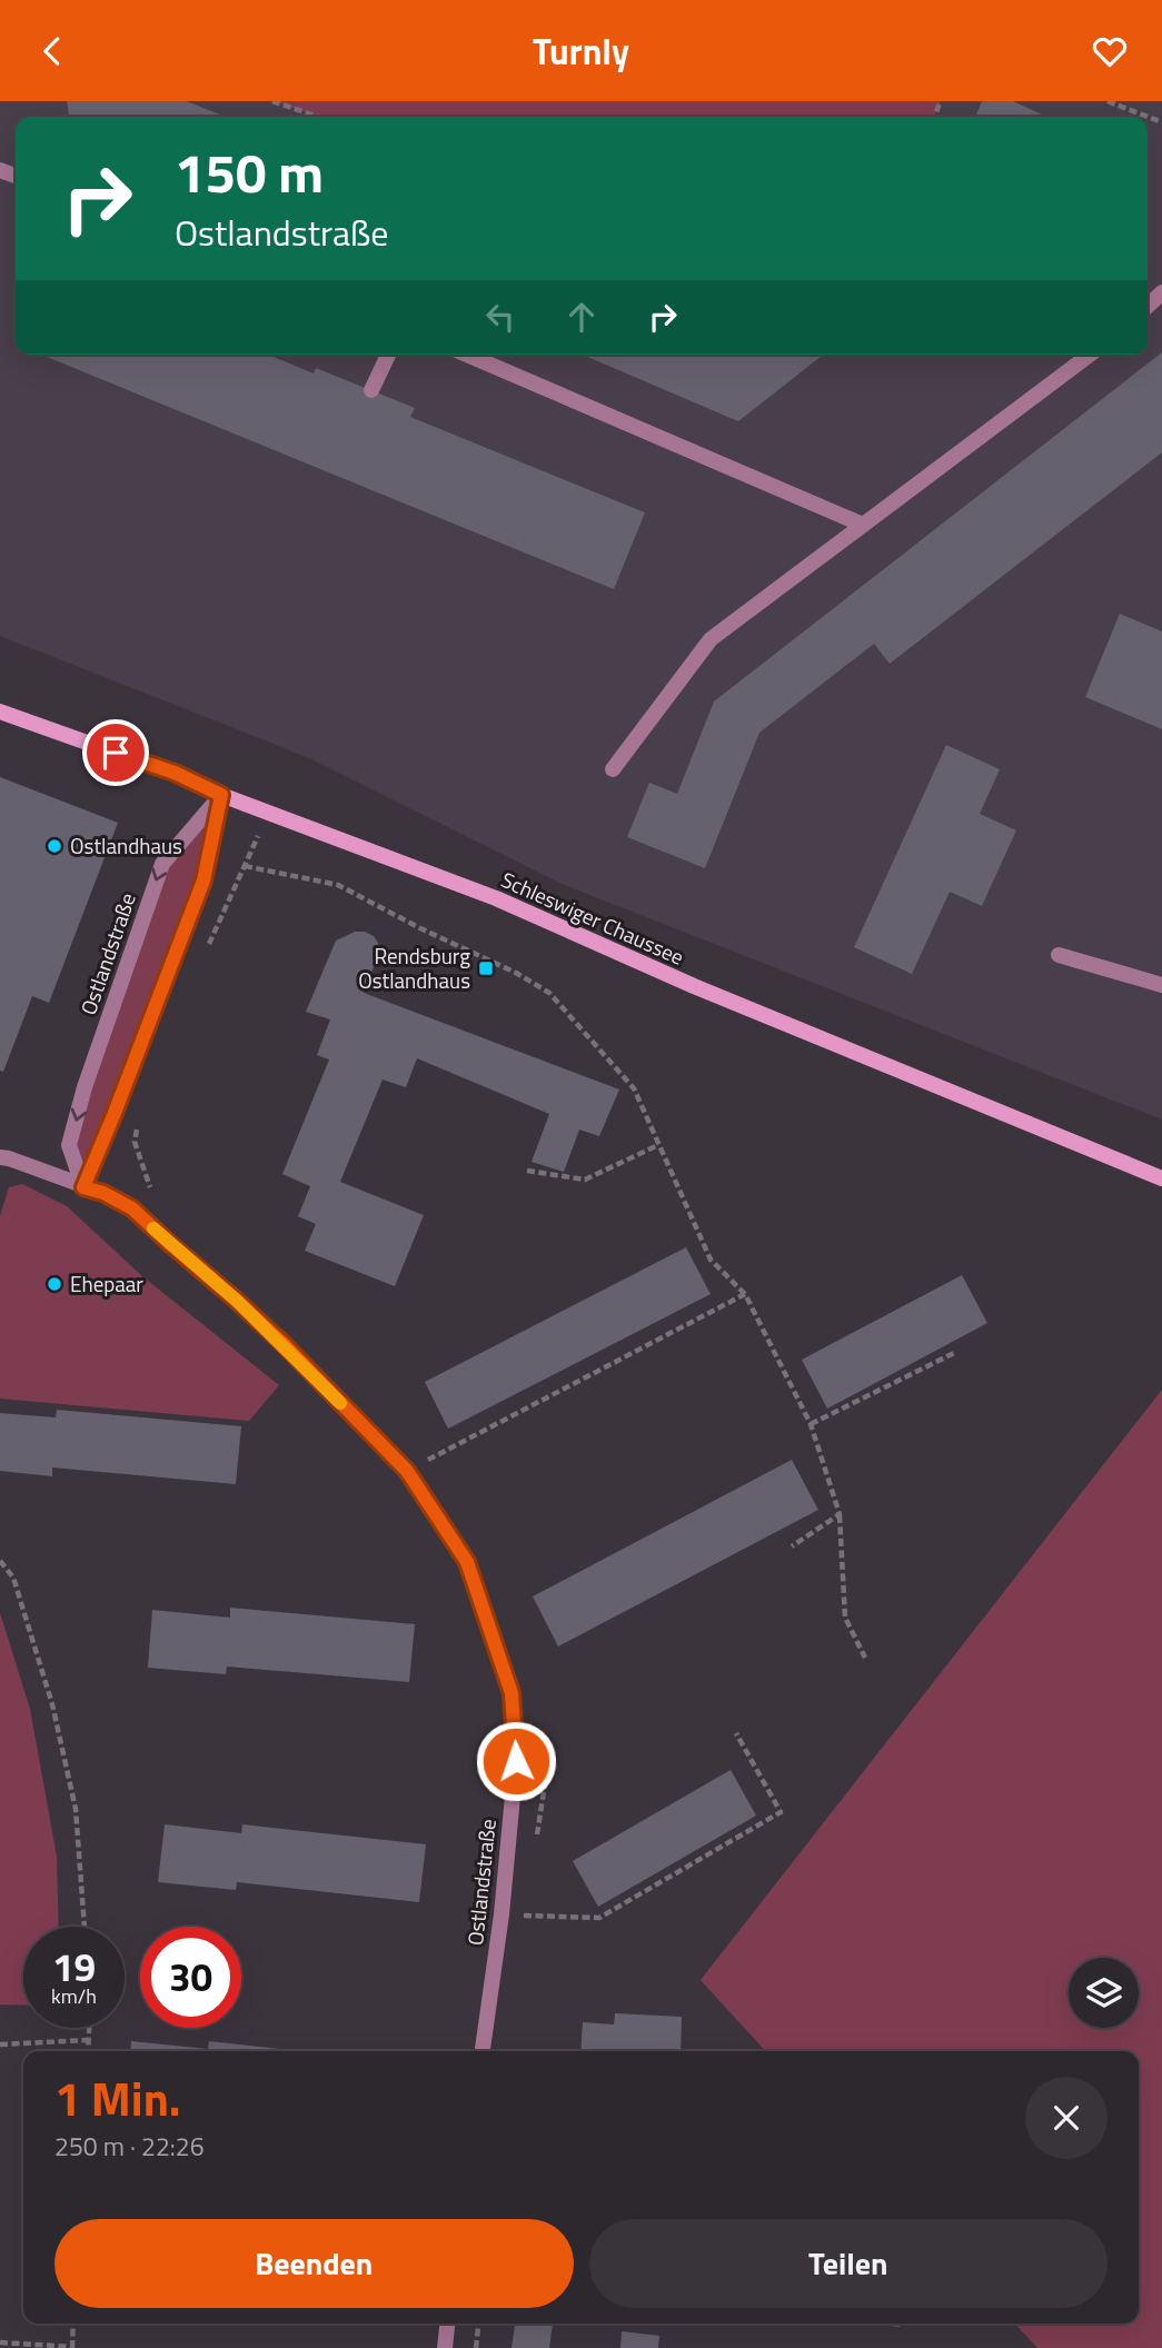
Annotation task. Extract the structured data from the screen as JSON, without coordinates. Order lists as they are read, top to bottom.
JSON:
{
  "streets": {
    "main road": ["Schleswiger Chaussee"],
    "street": ["Ostlandstraße"]
  },
  "crossings": [
    ["Schleswiger Chaussee", "Ostlandstraße"]
  ],
  "places": {
    "other": ["Ostlandhaus", "Ehepaar"],
    "transit": ["Rendsburg Ostlandhaus"]
  },
  "page": {
    "header": "Turnly",
    "turn": ["150 m", "Ostlandstraße"],
    "speed": "19 km/h",
    "limit": "30",
    "heading": ["1 Min.", "250 m · 22:26"],
    "buttons": ["Beenden", "Teilen"]
  }
}
